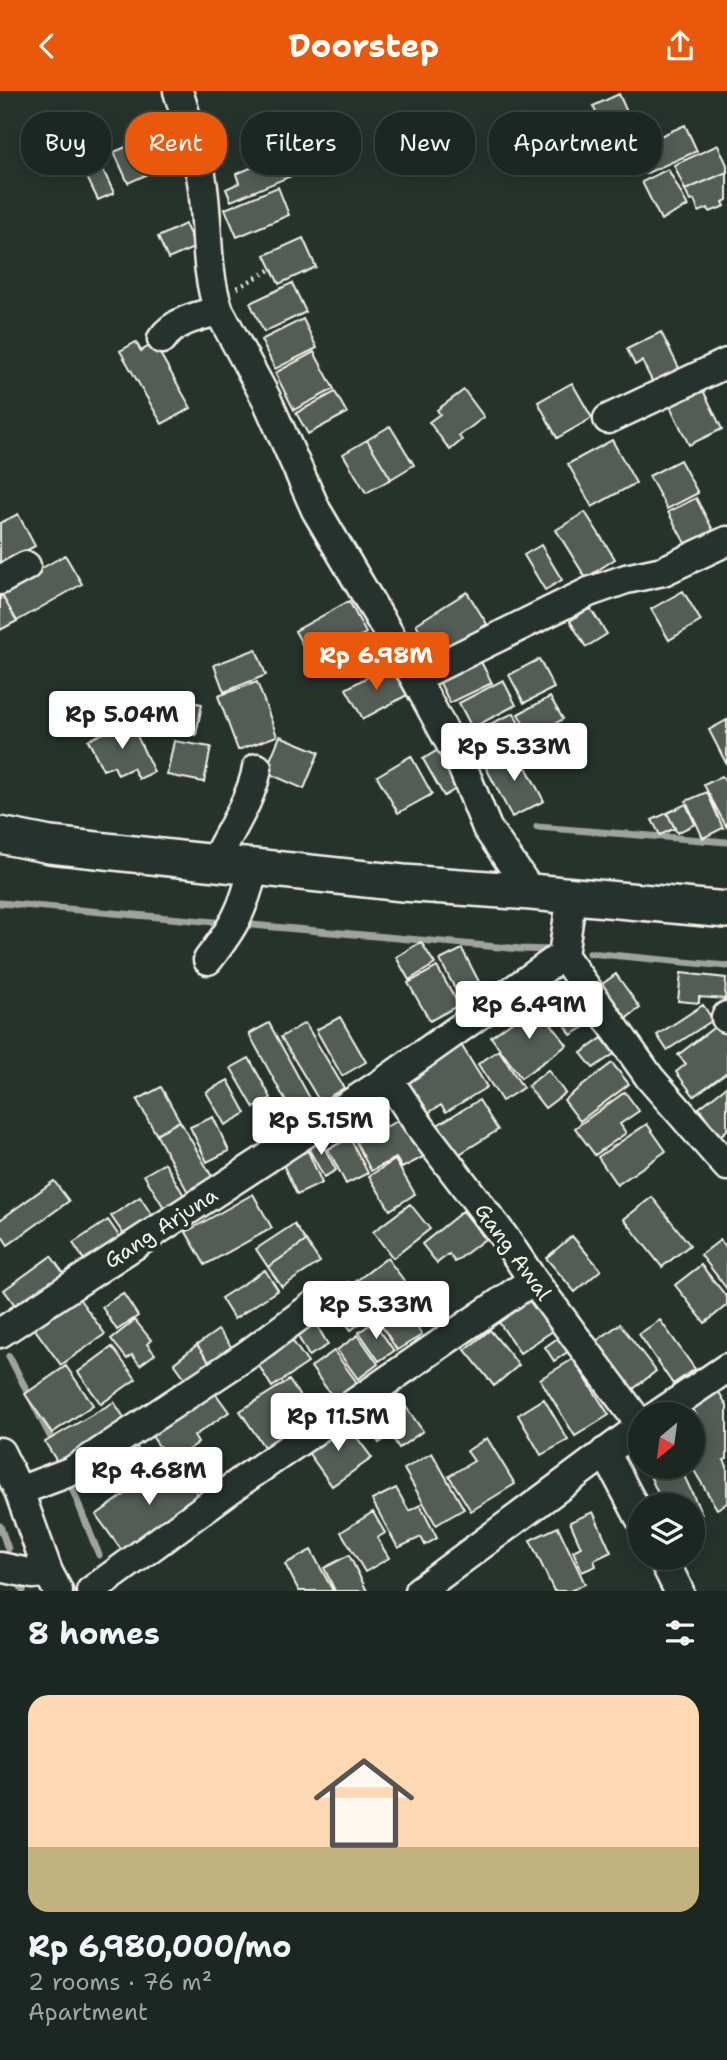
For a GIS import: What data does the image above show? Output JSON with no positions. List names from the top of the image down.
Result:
{
  "streets": {
    "street": ["Gang Arjuna", "Gang Awal"]
  },
  "crossings": [
    ["Gang Arjuna", "Gang Awal"]
  ],
  "north": "bottom left",
  "page": {
    "header": "Doorstep",
    "chip": [
      "Buy",
      "Rent",
      "Filters",
      "New",
      "Apartment"
    ],
    "price": [
      "Rp 6.98M",
      "Rp 5.04M",
      "Rp 5.33M",
      "Rp 6.49M",
      "Rp 5.15M",
      "Rp 5.33M",
      "Rp 11.5M",
      "Rp 4.68M"
    ],
    "heading": "8 homes",
    "list": [
      {
        "name": "Rp 6,980,000/mo",
        "note": "2 rooms · 76 m² · Apartment"
      }
    ]
  }
}
